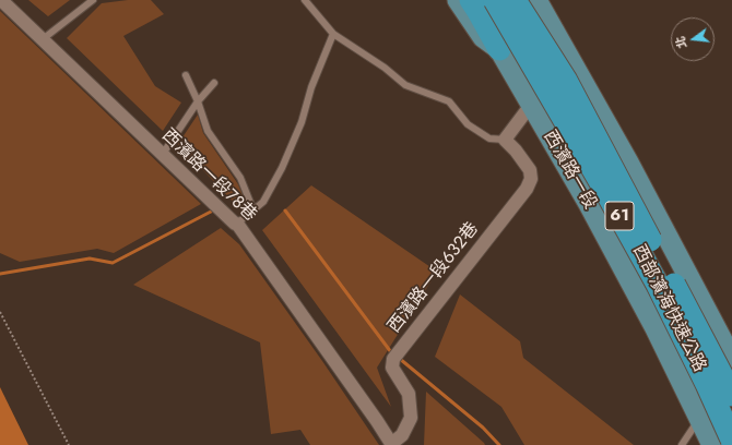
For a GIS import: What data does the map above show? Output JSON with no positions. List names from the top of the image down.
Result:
{
  "streets": {
    "highway": ["61", "西部濱海快速公路"],
    "main road": ["西濱路一段"],
    "street": ["西濱路一段78巷", "西濱路一段632巷"]
  },
  "crossings": [
    ["西濱路一段78巷", "西濱路一段632巷"]
  ],
  "north": "left"
}
